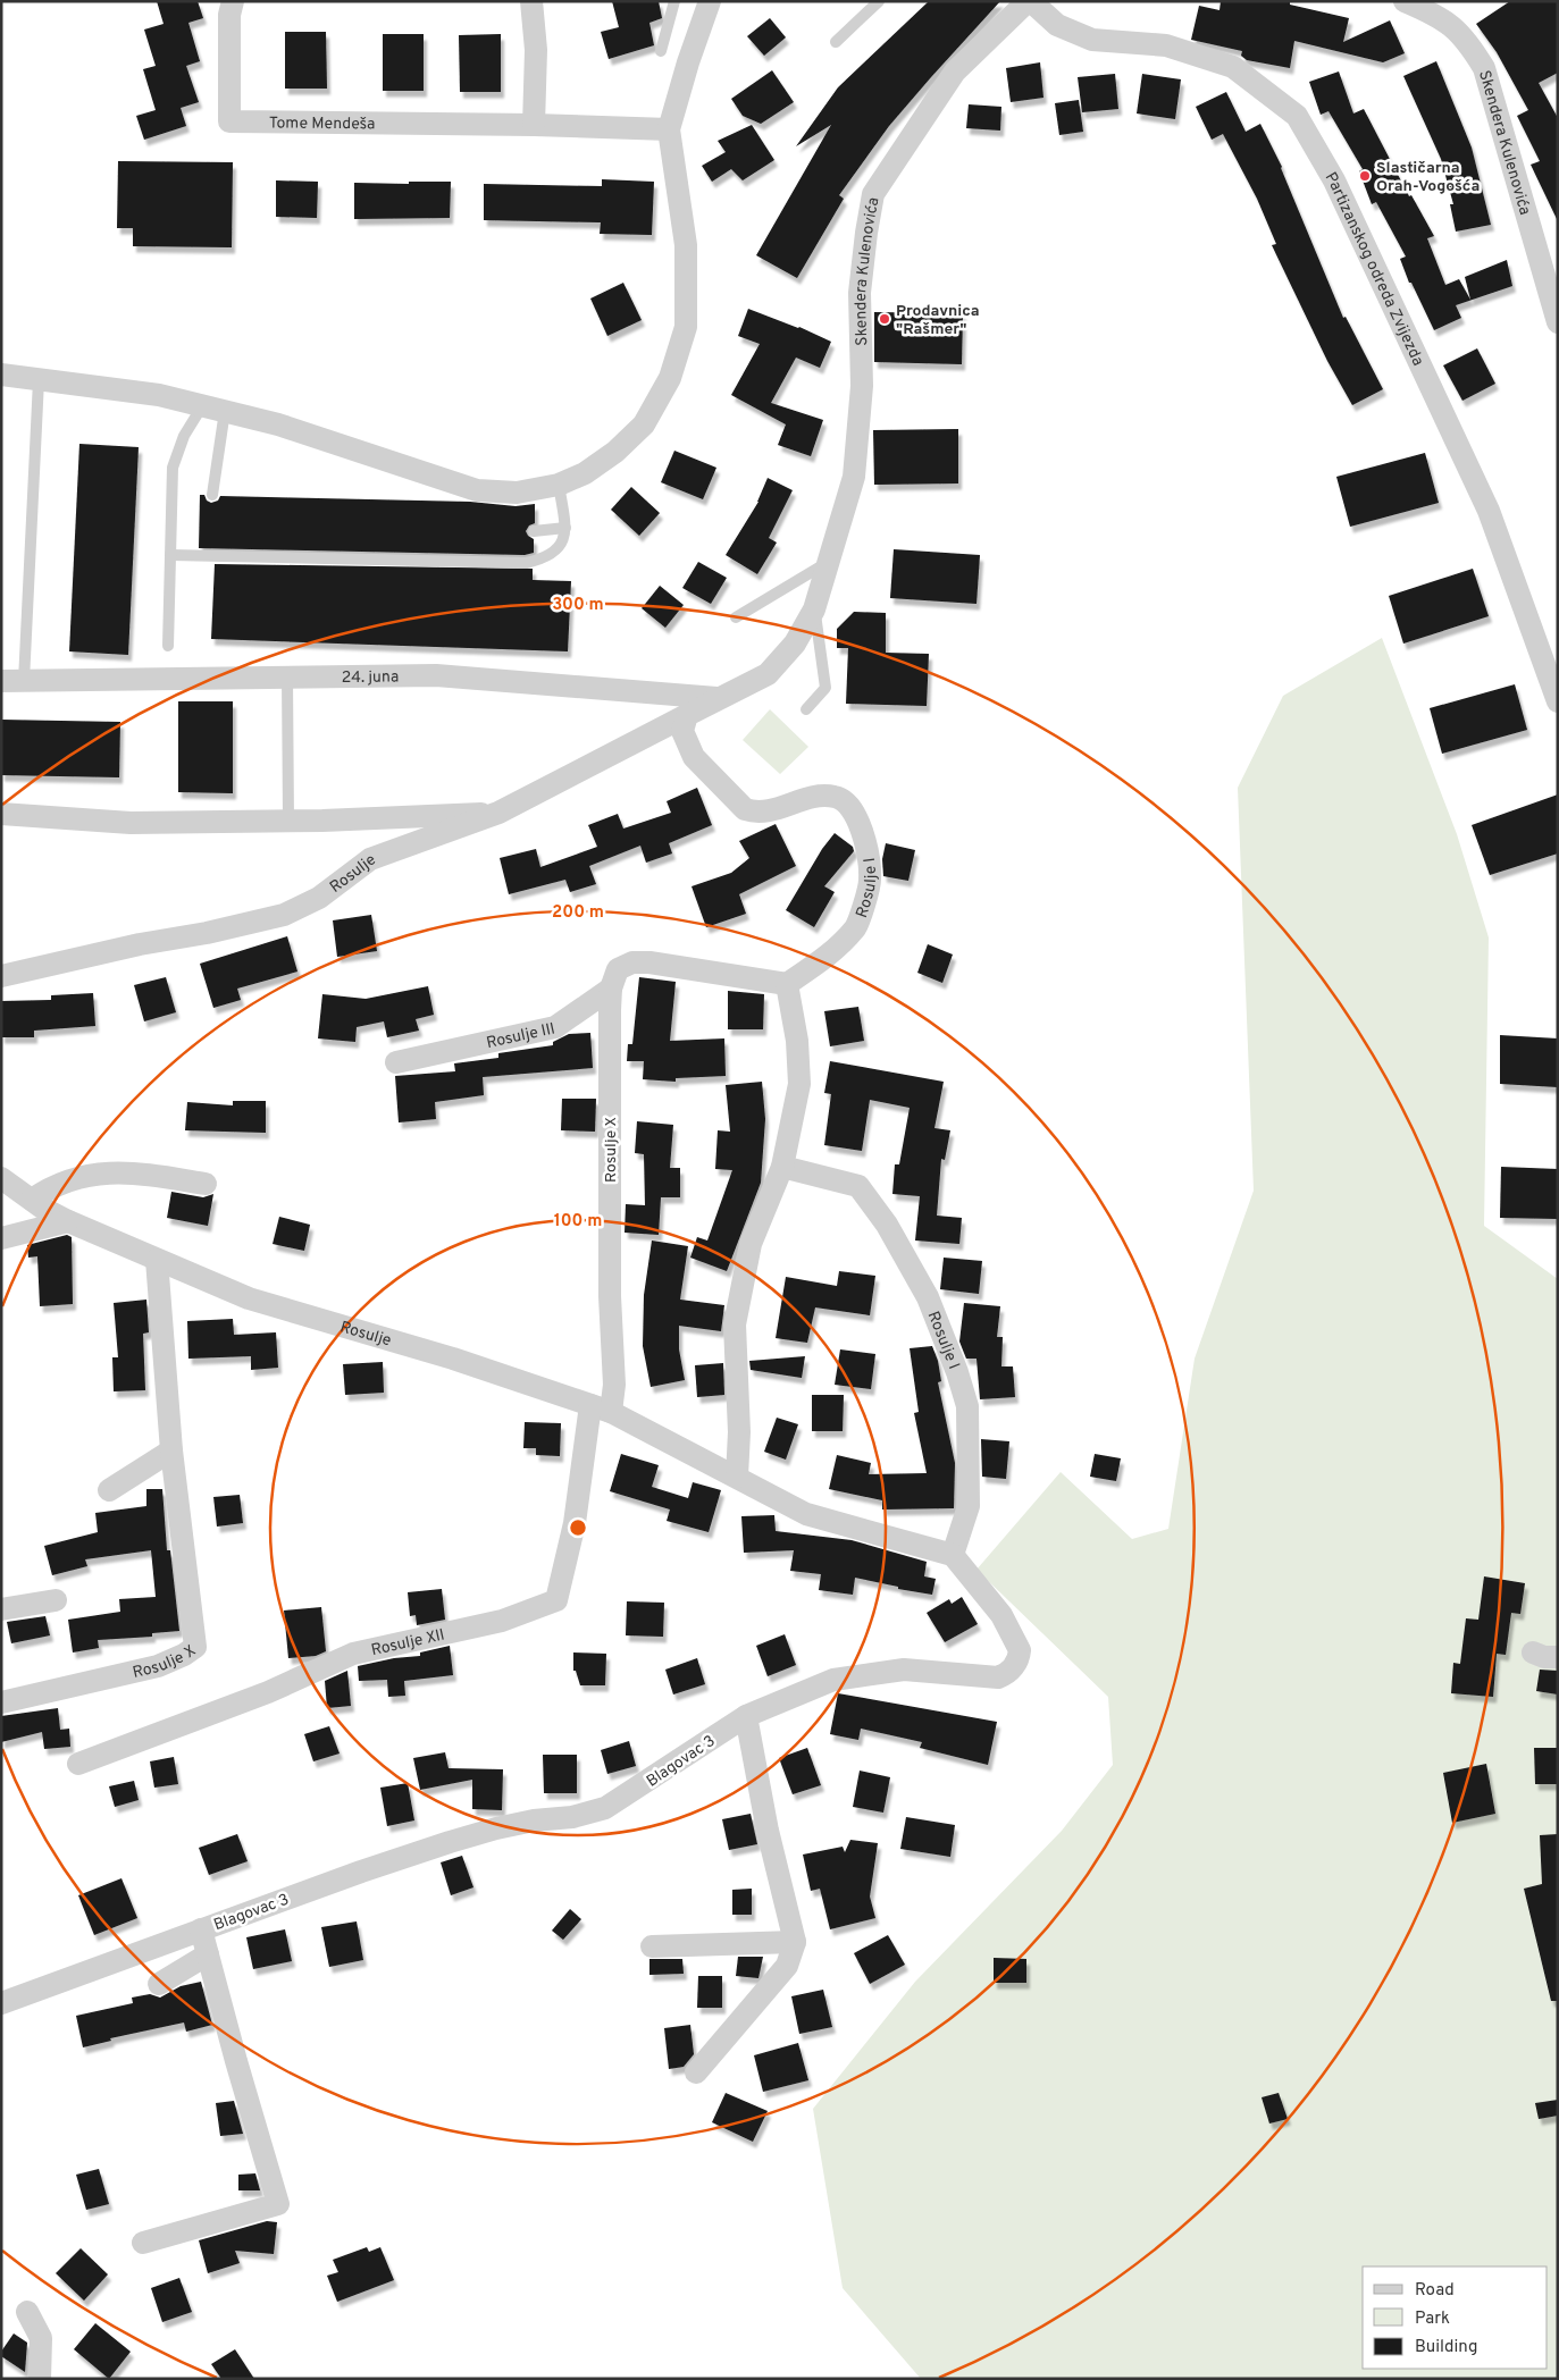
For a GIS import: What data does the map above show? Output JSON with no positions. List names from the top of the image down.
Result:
{
  "streets": {
    "street": [
      "Tome Mendeša",
      "Skendera Kulenovića",
      "Partizanskog odreda Zvijezda",
      "24. juna",
      "Rosulje",
      "Rosulje I",
      "Rosulje III",
      "Rosulje X",
      "Rosulje XII",
      "Blagovac 3"
    ]
  },
  "crossings": [
    ["Skendera Kulenovića", "Partizanskog odreda Zvijezda"],
    ["Skendera Kulenovića", "24. juna"],
    ["Rosulje", "Rosulje I"],
    ["Rosulje", "Rosulje X"],
    ["Rosulje", "Rosulje XII"],
    ["Rosulje I", "Rosulje III"],
    ["Rosulje I", "Blagovac 3"],
    ["Rosulje III", "Rosulje X"],
    ["Rosulje X", "Rosulje XII"]
  ],
  "places": ["Slastičarna Orah-Vogošća", "Prodavnica \"Rašmer\""],
  "legend": ["Road", "Park", "Building"],
  "rings": ["300 m", "200 m", "100 m"]
}
